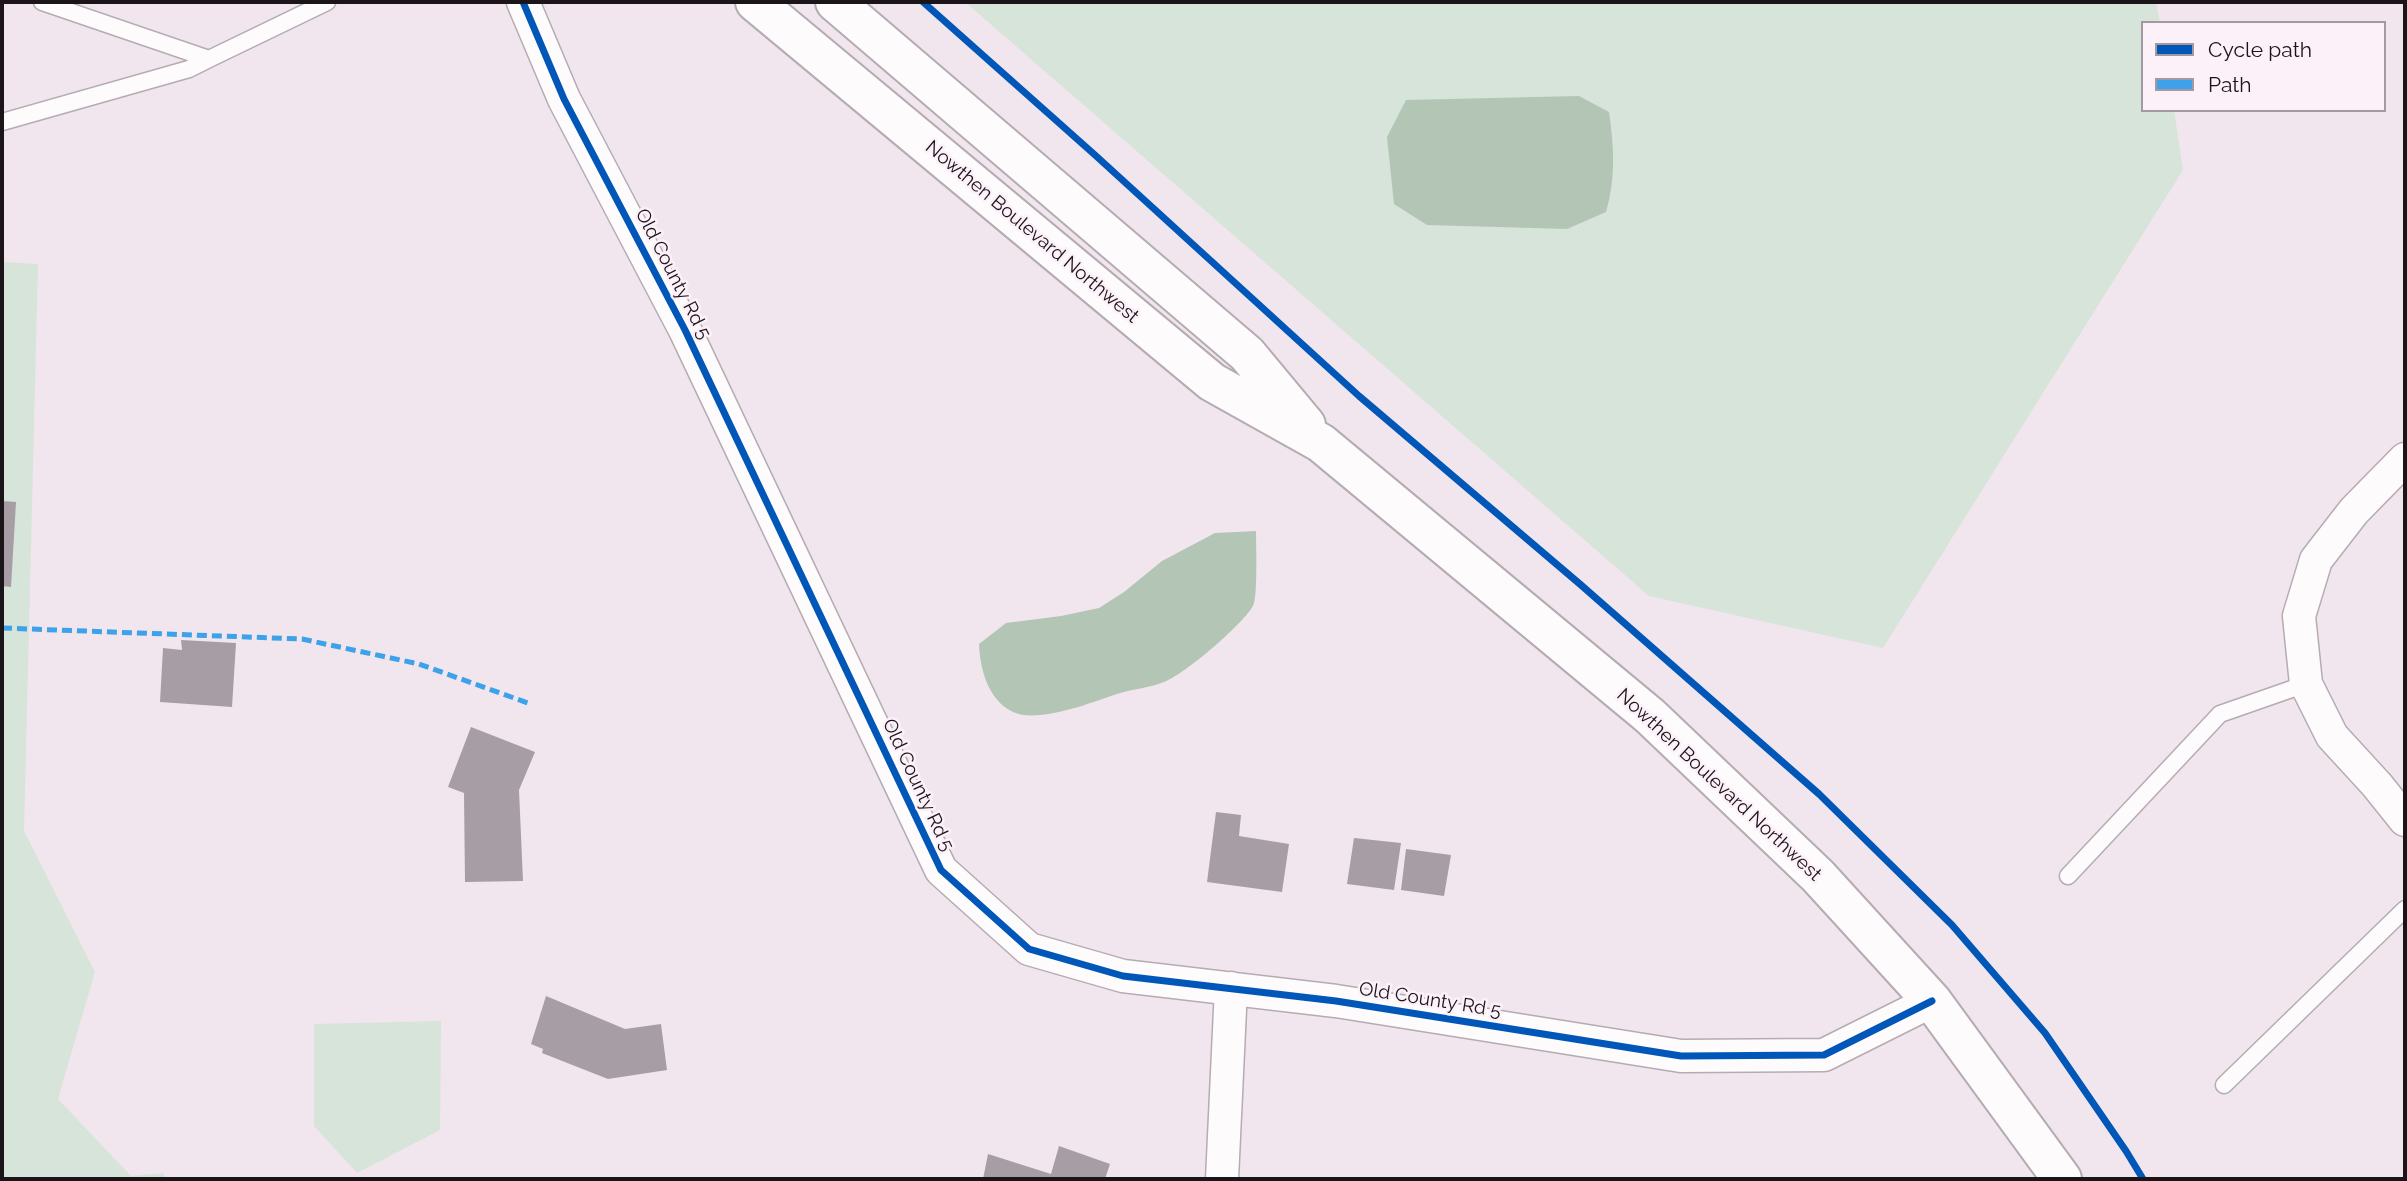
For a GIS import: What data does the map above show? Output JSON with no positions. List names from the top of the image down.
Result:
{
  "streets": {
    "street": ["Nowthen Boulevard Northwest", "Old County Rd 5"]
  },
  "crossings": [
    ["Nowthen Boulevard Northwest", "Old County Rd 5"]
  ],
  "legend": ["Cycle path", "Path"]
}
